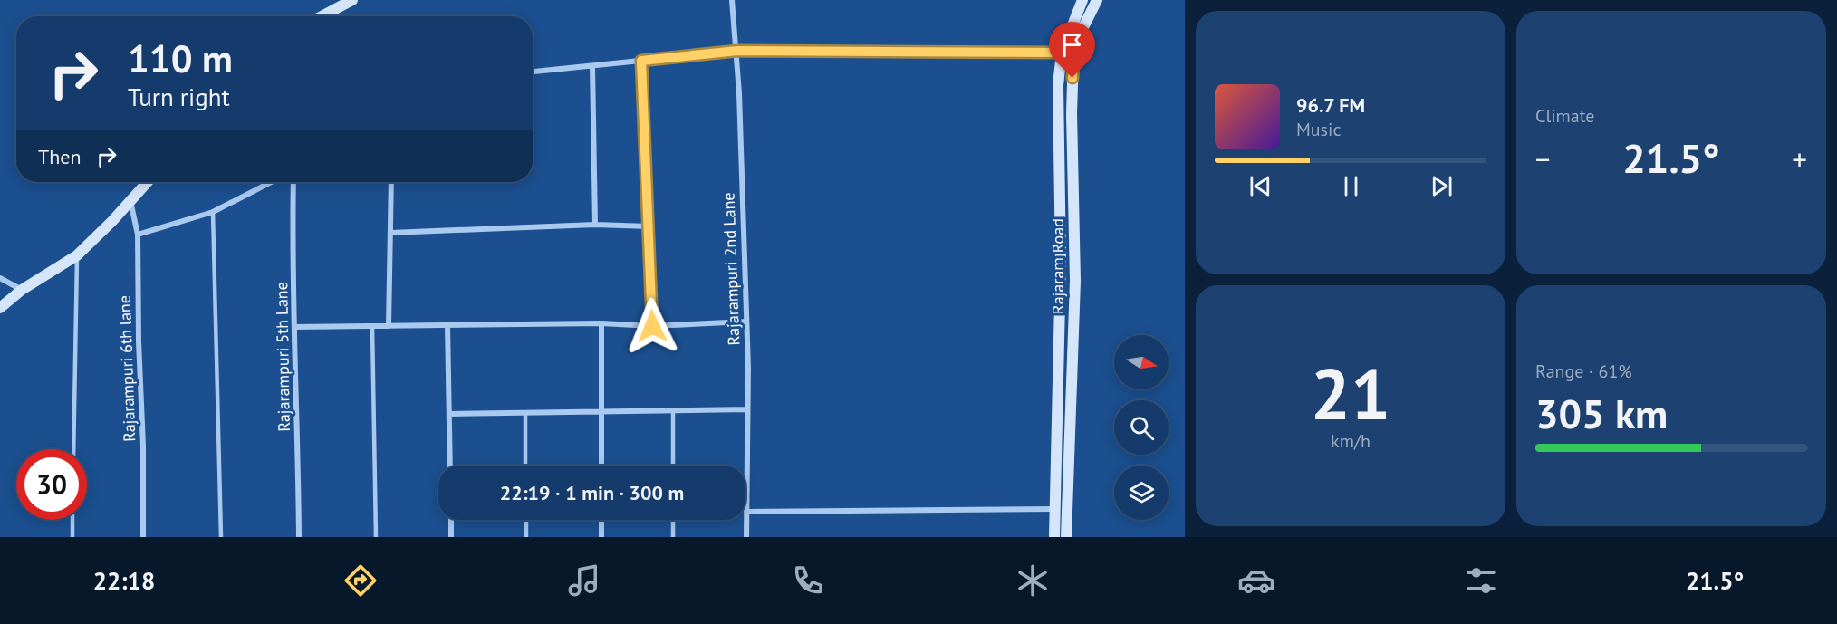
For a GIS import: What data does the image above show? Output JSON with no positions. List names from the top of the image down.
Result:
{
  "streets": {
    "main road": ["Rajaram Road"],
    "street": ["Rajarampuri 2nd Lane", "Rajarampuri 5th Lane", "Rajarampuri 6th lane"]
  },
  "north": "right",
  "page": {
    "tile": [
      "Climate",
      ["21", "km/h"],
      ["Range · 61%", "305 km"]
    ],
    "turn": ["110 m", "Turn right"],
    "song": ["96.7 FM", "Music"],
    "then": "Then",
    "heat": ["−", "21.5°", "+"],
    "limit": "30",
    "trip": "22:19 · 1 min · 300 m",
    "tabs": ["22:18", "21.5°"]
  }
}
